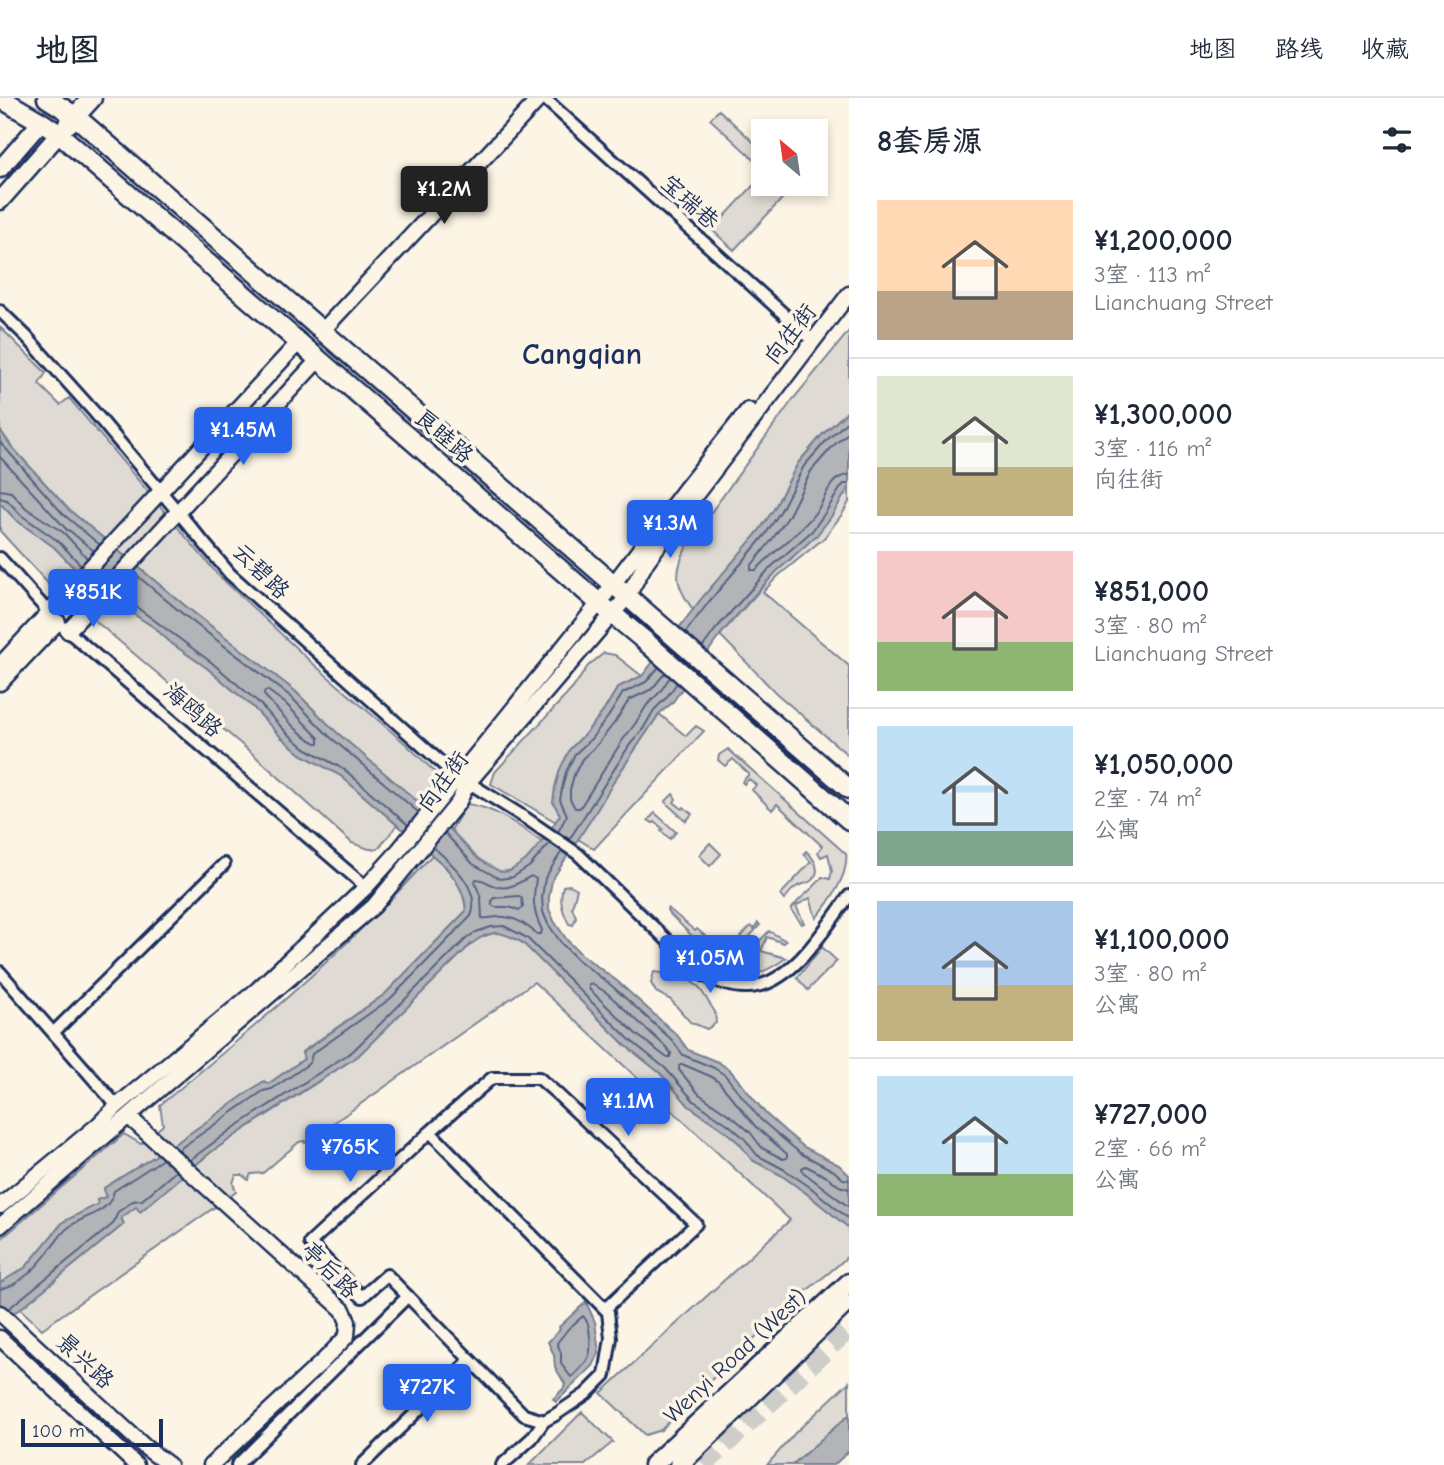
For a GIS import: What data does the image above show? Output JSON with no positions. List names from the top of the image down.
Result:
{
  "streets": {
    "main road": ["良睦路", "Wenyi Road (West)"],
    "street": [
      "宝瑞巷",
      "向往街",
      "云碧路",
      "海鸥路",
      "亭后路",
      "景兴路"
    ]
  },
  "crossings": [
    ["宝瑞巷", "向往街"],
    ["向往街", "良睦路"],
    ["向往街", "云碧路"],
    ["向往街", "海鸥路"],
    ["向往街", "亭后路"]
  ],
  "districts": ["Cangqian"],
  "scale_bar": "100 m",
  "north": "top left",
  "page": {
    "header": "地图",
    "nav": ["地图", "路线", "收藏"],
    "heading": "8套房源",
    "price": [
      "¥1.2M",
      "¥1.45M",
      "¥1.3M",
      "¥851K",
      "¥1.05M",
      "¥1.1M",
      "¥765K",
      "¥727K"
    ],
    "list": [
      {
        "name": "¥1,200,000",
        "note": "3室 · 113 m² · Lianchuang Street"
      },
      {
        "name": "¥1,300,000",
        "note": "3室 · 116 m² · 向往街"
      },
      {
        "name": "¥851,000",
        "note": "3室 · 80 m² · Lianchuang Street"
      },
      {
        "name": "¥1,050,000",
        "note": "2室 · 74 m² · 公寓"
      },
      {
        "name": "¥1,100,000",
        "note": "3室 · 80 m² · 公寓"
      },
      {
        "name": "¥727,000",
        "note": "2室 · 66 m² · 公寓"
      }
    ],
    "scale": "100 m"
  }
}
